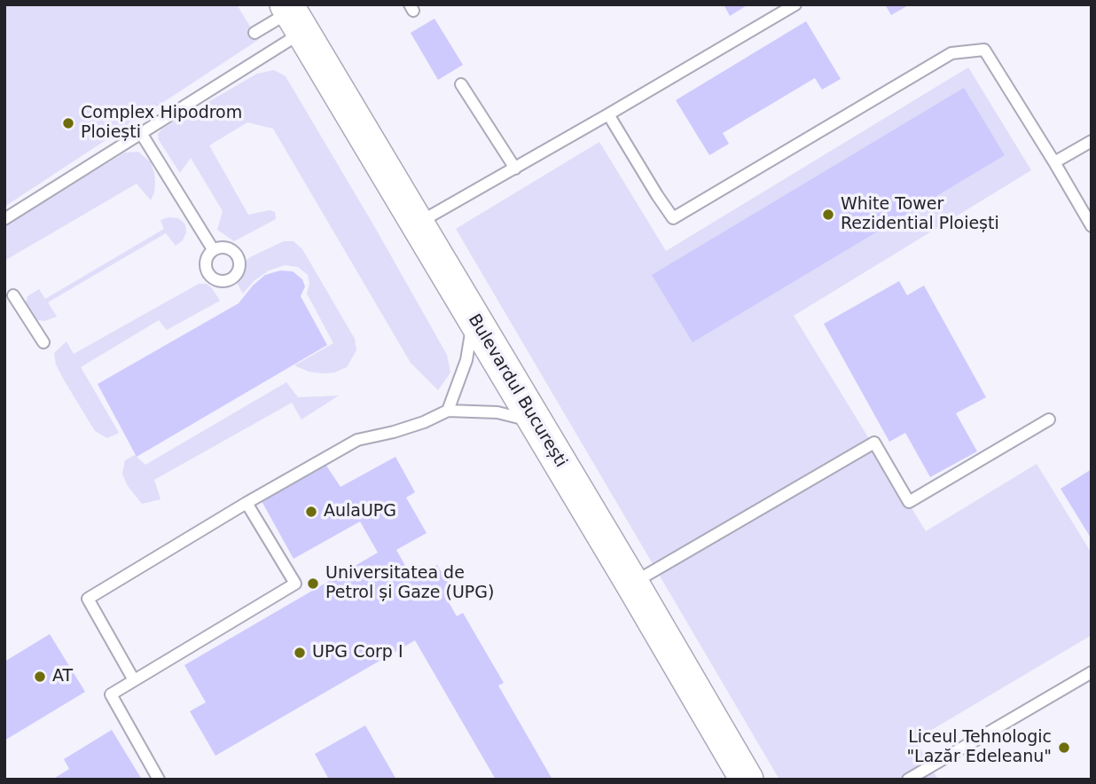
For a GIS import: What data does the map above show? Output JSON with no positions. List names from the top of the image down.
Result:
{
  "streets": {
    "main road": ["Bulevardul București"]
  },
  "places": [
    "Complex Hipodrom Ploiești",
    "White Tower Rezidential Ploiești",
    "AulaUPG",
    "Universitatea de Petrol și Gaze (UPG)",
    "UPG Corp I",
    "AT",
    "Liceul Tehnologic \"Lazăr Edeleanu\""
  ]
}
